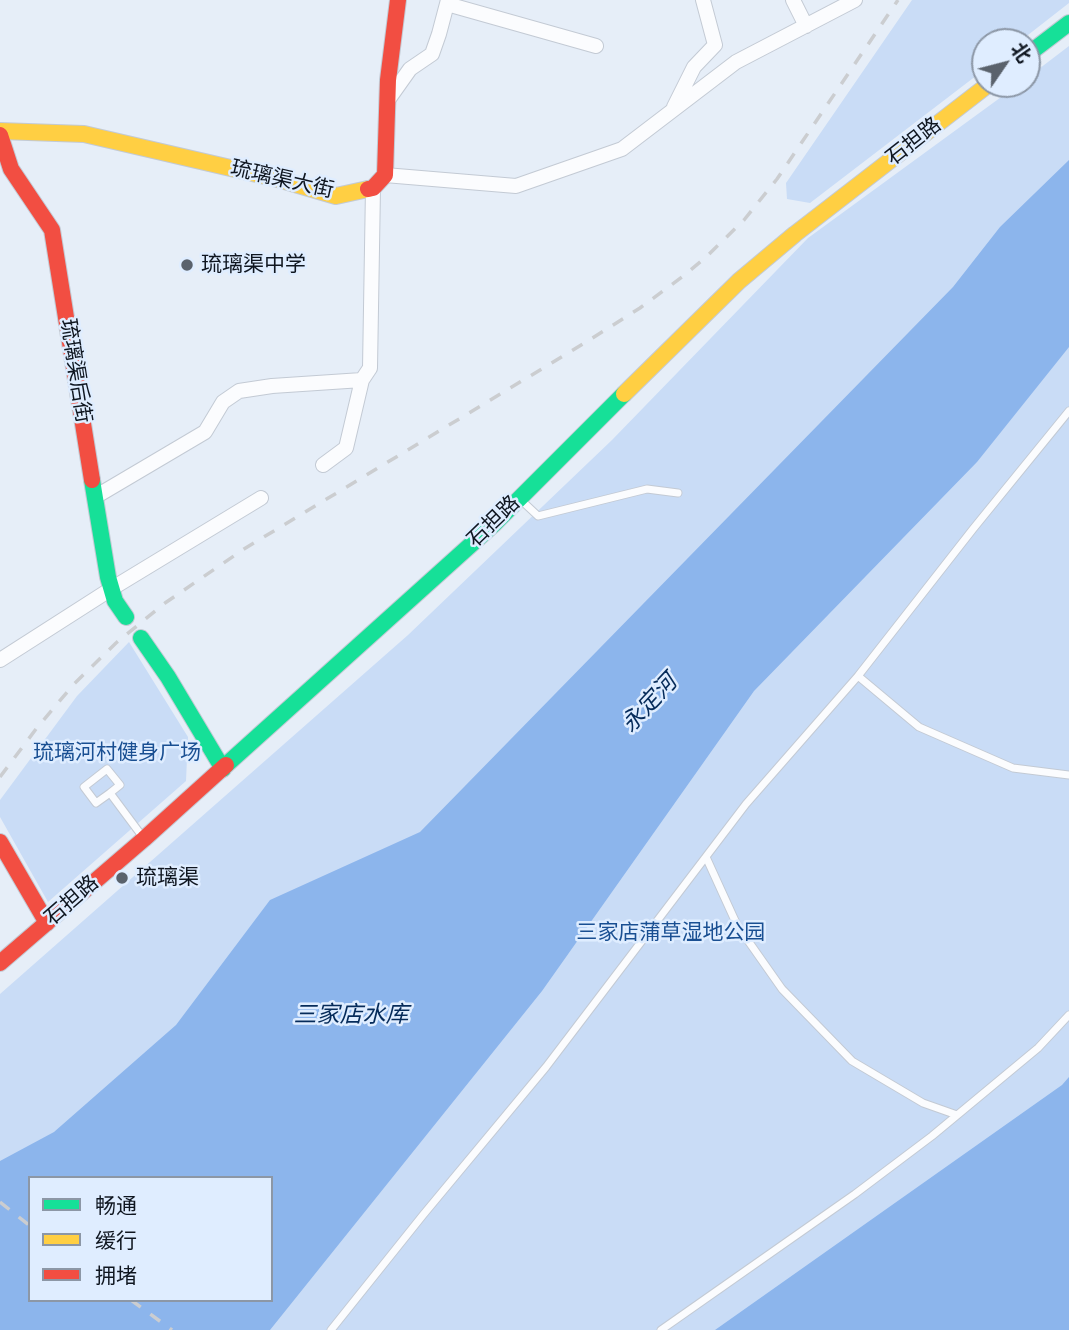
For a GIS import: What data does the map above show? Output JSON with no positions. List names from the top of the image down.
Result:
{
  "streets": {
    "main road": ["石担路", "琉璃渠大街", "琉璃渠后街"]
  },
  "crossings": [
    ["琉璃渠大街", "琉璃渠后街"]
  ],
  "water": ["永定河", "三家店水库"],
  "parks": ["琉璃河村健身广场", "三家店蒲草湿地公园"],
  "places": ["琉璃渠中学", "琉璃渠"],
  "legend": ["畅通", "缓行", "拥堵"],
  "north": "top right"
}
